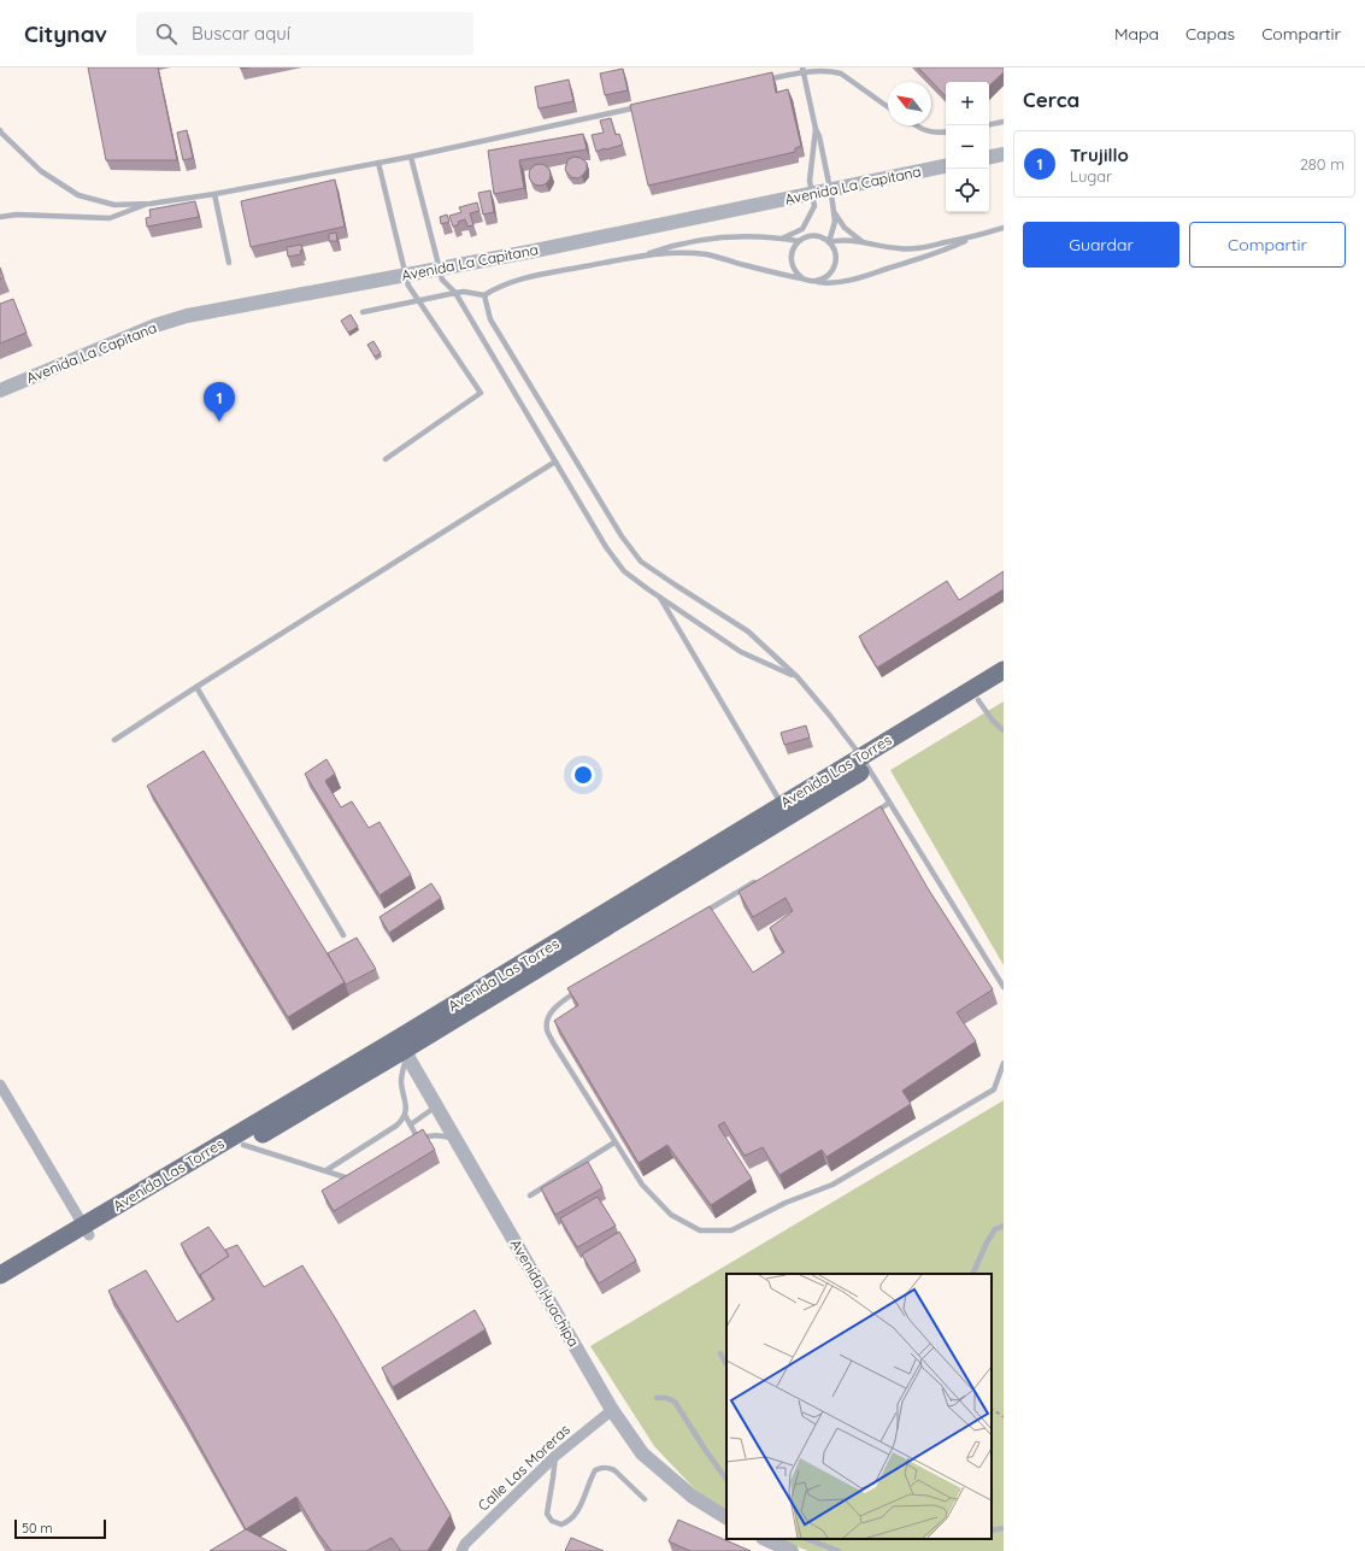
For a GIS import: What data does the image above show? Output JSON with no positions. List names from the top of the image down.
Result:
{
  "streets": {
    "main road": ["Avenida Las Torres"],
    "street": ["Avenida La Capitana", "Avenida Huachipa", "Calle Las Moreras"]
  },
  "crossings": [
    ["Avenida Las Torres", "Avenida Huachipa"],
    ["Avenida Huachipa", "Calle Las Moreras"]
  ],
  "scale_bar": "50 m",
  "north": "top left",
  "page": {
    "header": "Citynav",
    "search": "Buscar aquí",
    "nav": ["Mapa", "Capas", "Compartir"],
    "heading": "Cerca",
    "map_buttons": ["+", "−"],
    "list": [
      {
        "mark": "1",
        "name": "Trujillo",
        "note": "Lugar",
        "value": "280 m"
      }
    ],
    "buttons": ["Guardar", "Compartir"],
    "pins": "1",
    "scale": "50 m"
  }
}
